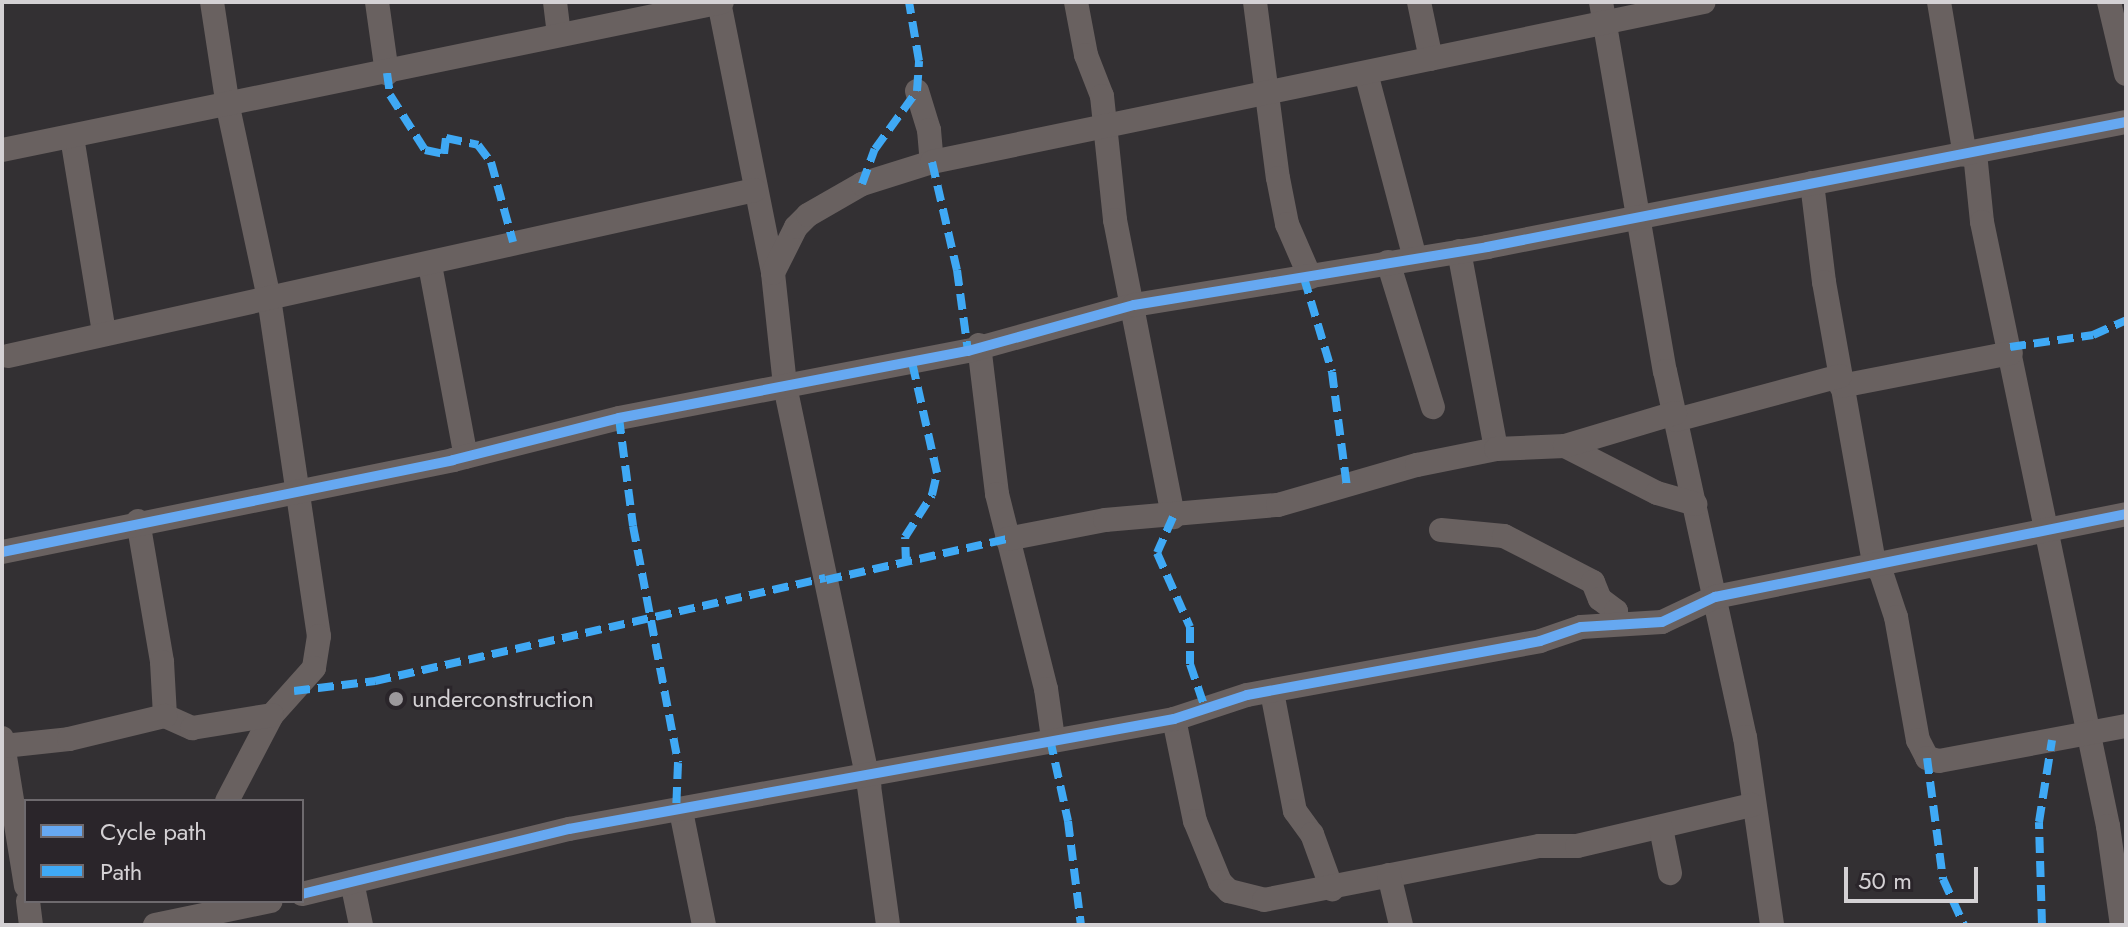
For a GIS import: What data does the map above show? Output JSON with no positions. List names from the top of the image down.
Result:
{
  "places": ["underconstruction"],
  "legend": ["Cycle path", "Path"],
  "scale_bar": "50 m"
}
